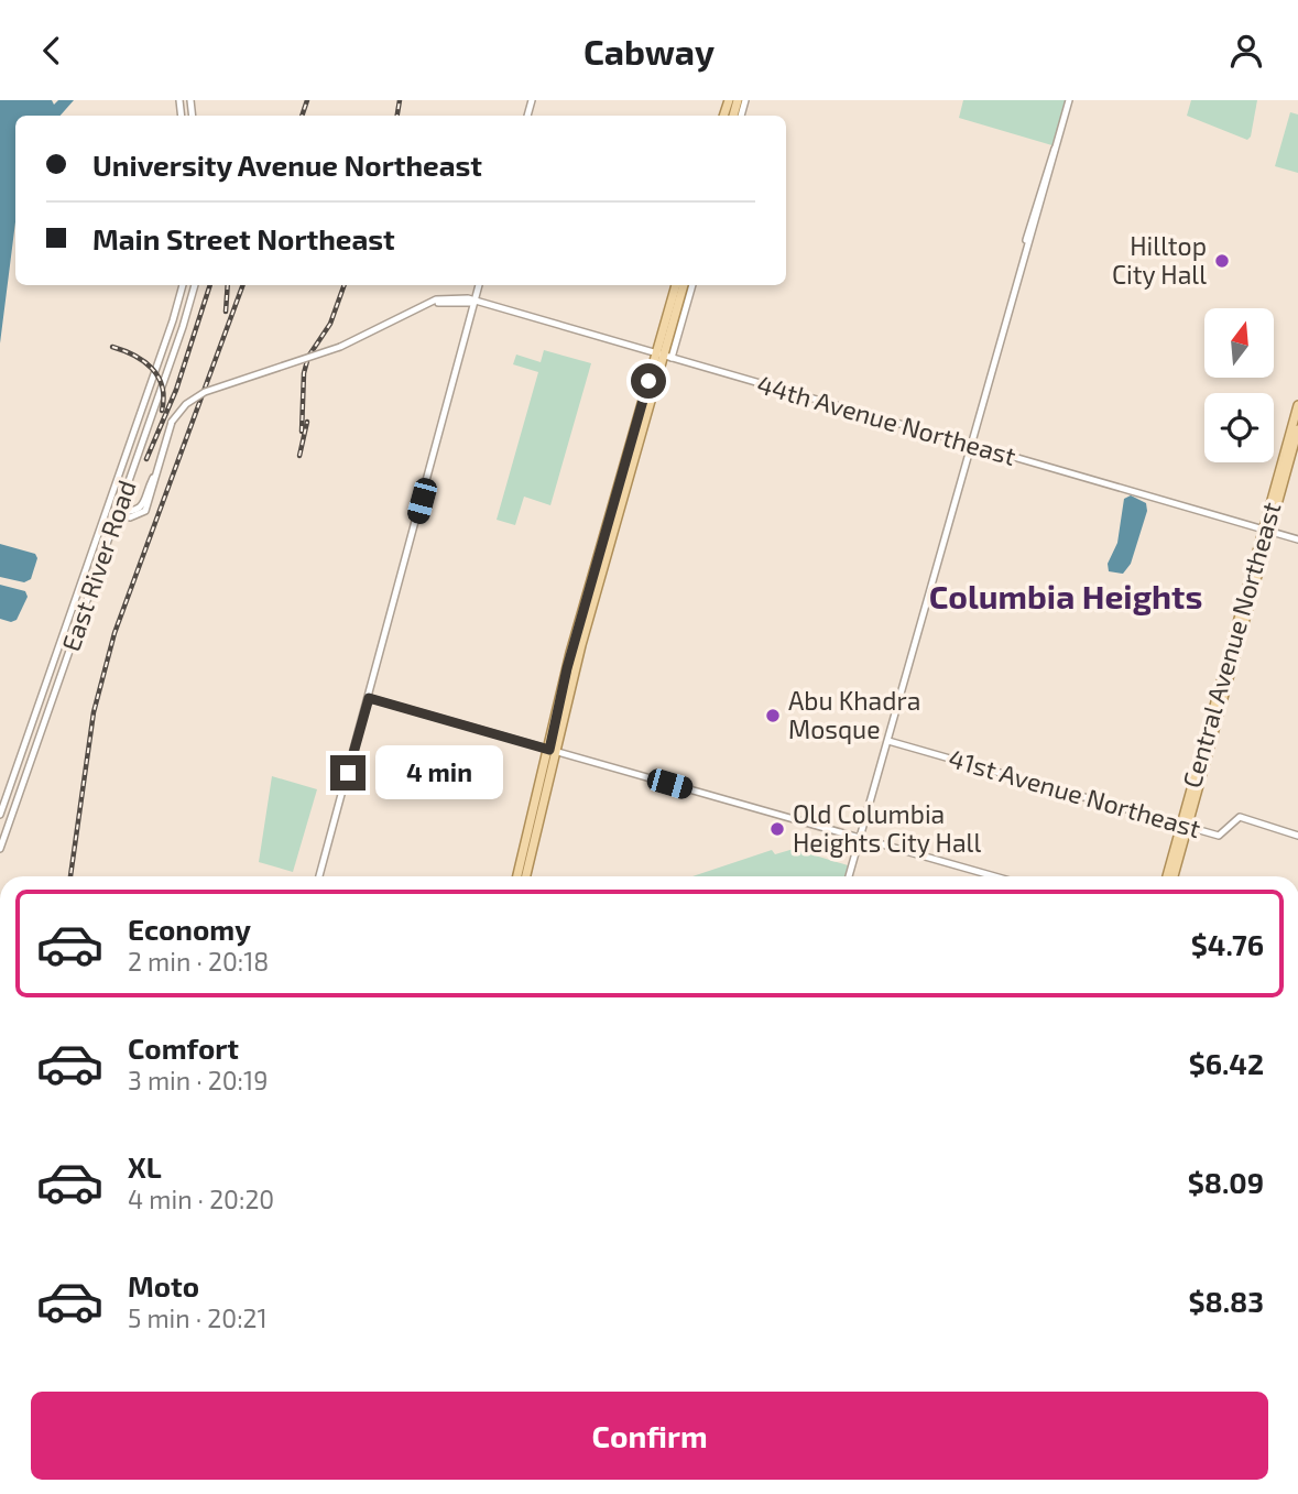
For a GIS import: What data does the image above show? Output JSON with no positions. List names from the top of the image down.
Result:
{
  "streets": {
    "main road": ["Central Avenue Northeast"],
    "street": ["44th Avenue Northeast", "East River Road", "41st Avenue Northeast"]
  },
  "crossings": [
    ["44th Avenue Northeast", "East River Road"],
    ["44th Avenue Northeast", "Central Avenue Northeast"],
    ["Central Avenue Northeast", "41st Avenue Northeast"]
  ],
  "districts": ["Columbia Heights"],
  "places": ["Hilltop City Hall", "Abu Khadra Mosque", "Old Columbia Heights City Hall"],
  "north": "top",
  "page": {
    "header": "Cabway",
    "banner": ["University Avenue Northeast", "Main Street Northeast"],
    "bubble": "4 min",
    "list": [
      {
        "name": "Economy",
        "note": "2 min · 20:18",
        "value": "$4.76"
      },
      {
        "name": "Comfort",
        "note": "3 min · 20:19",
        "value": "$6.42"
      },
      {
        "name": "XL",
        "note": "4 min · 20:20",
        "value": "$8.09"
      },
      {
        "name": "Moto",
        "note": "5 min · 20:21",
        "value": "$8.83"
      }
    ],
    "buttons": "Confirm"
  }
}
